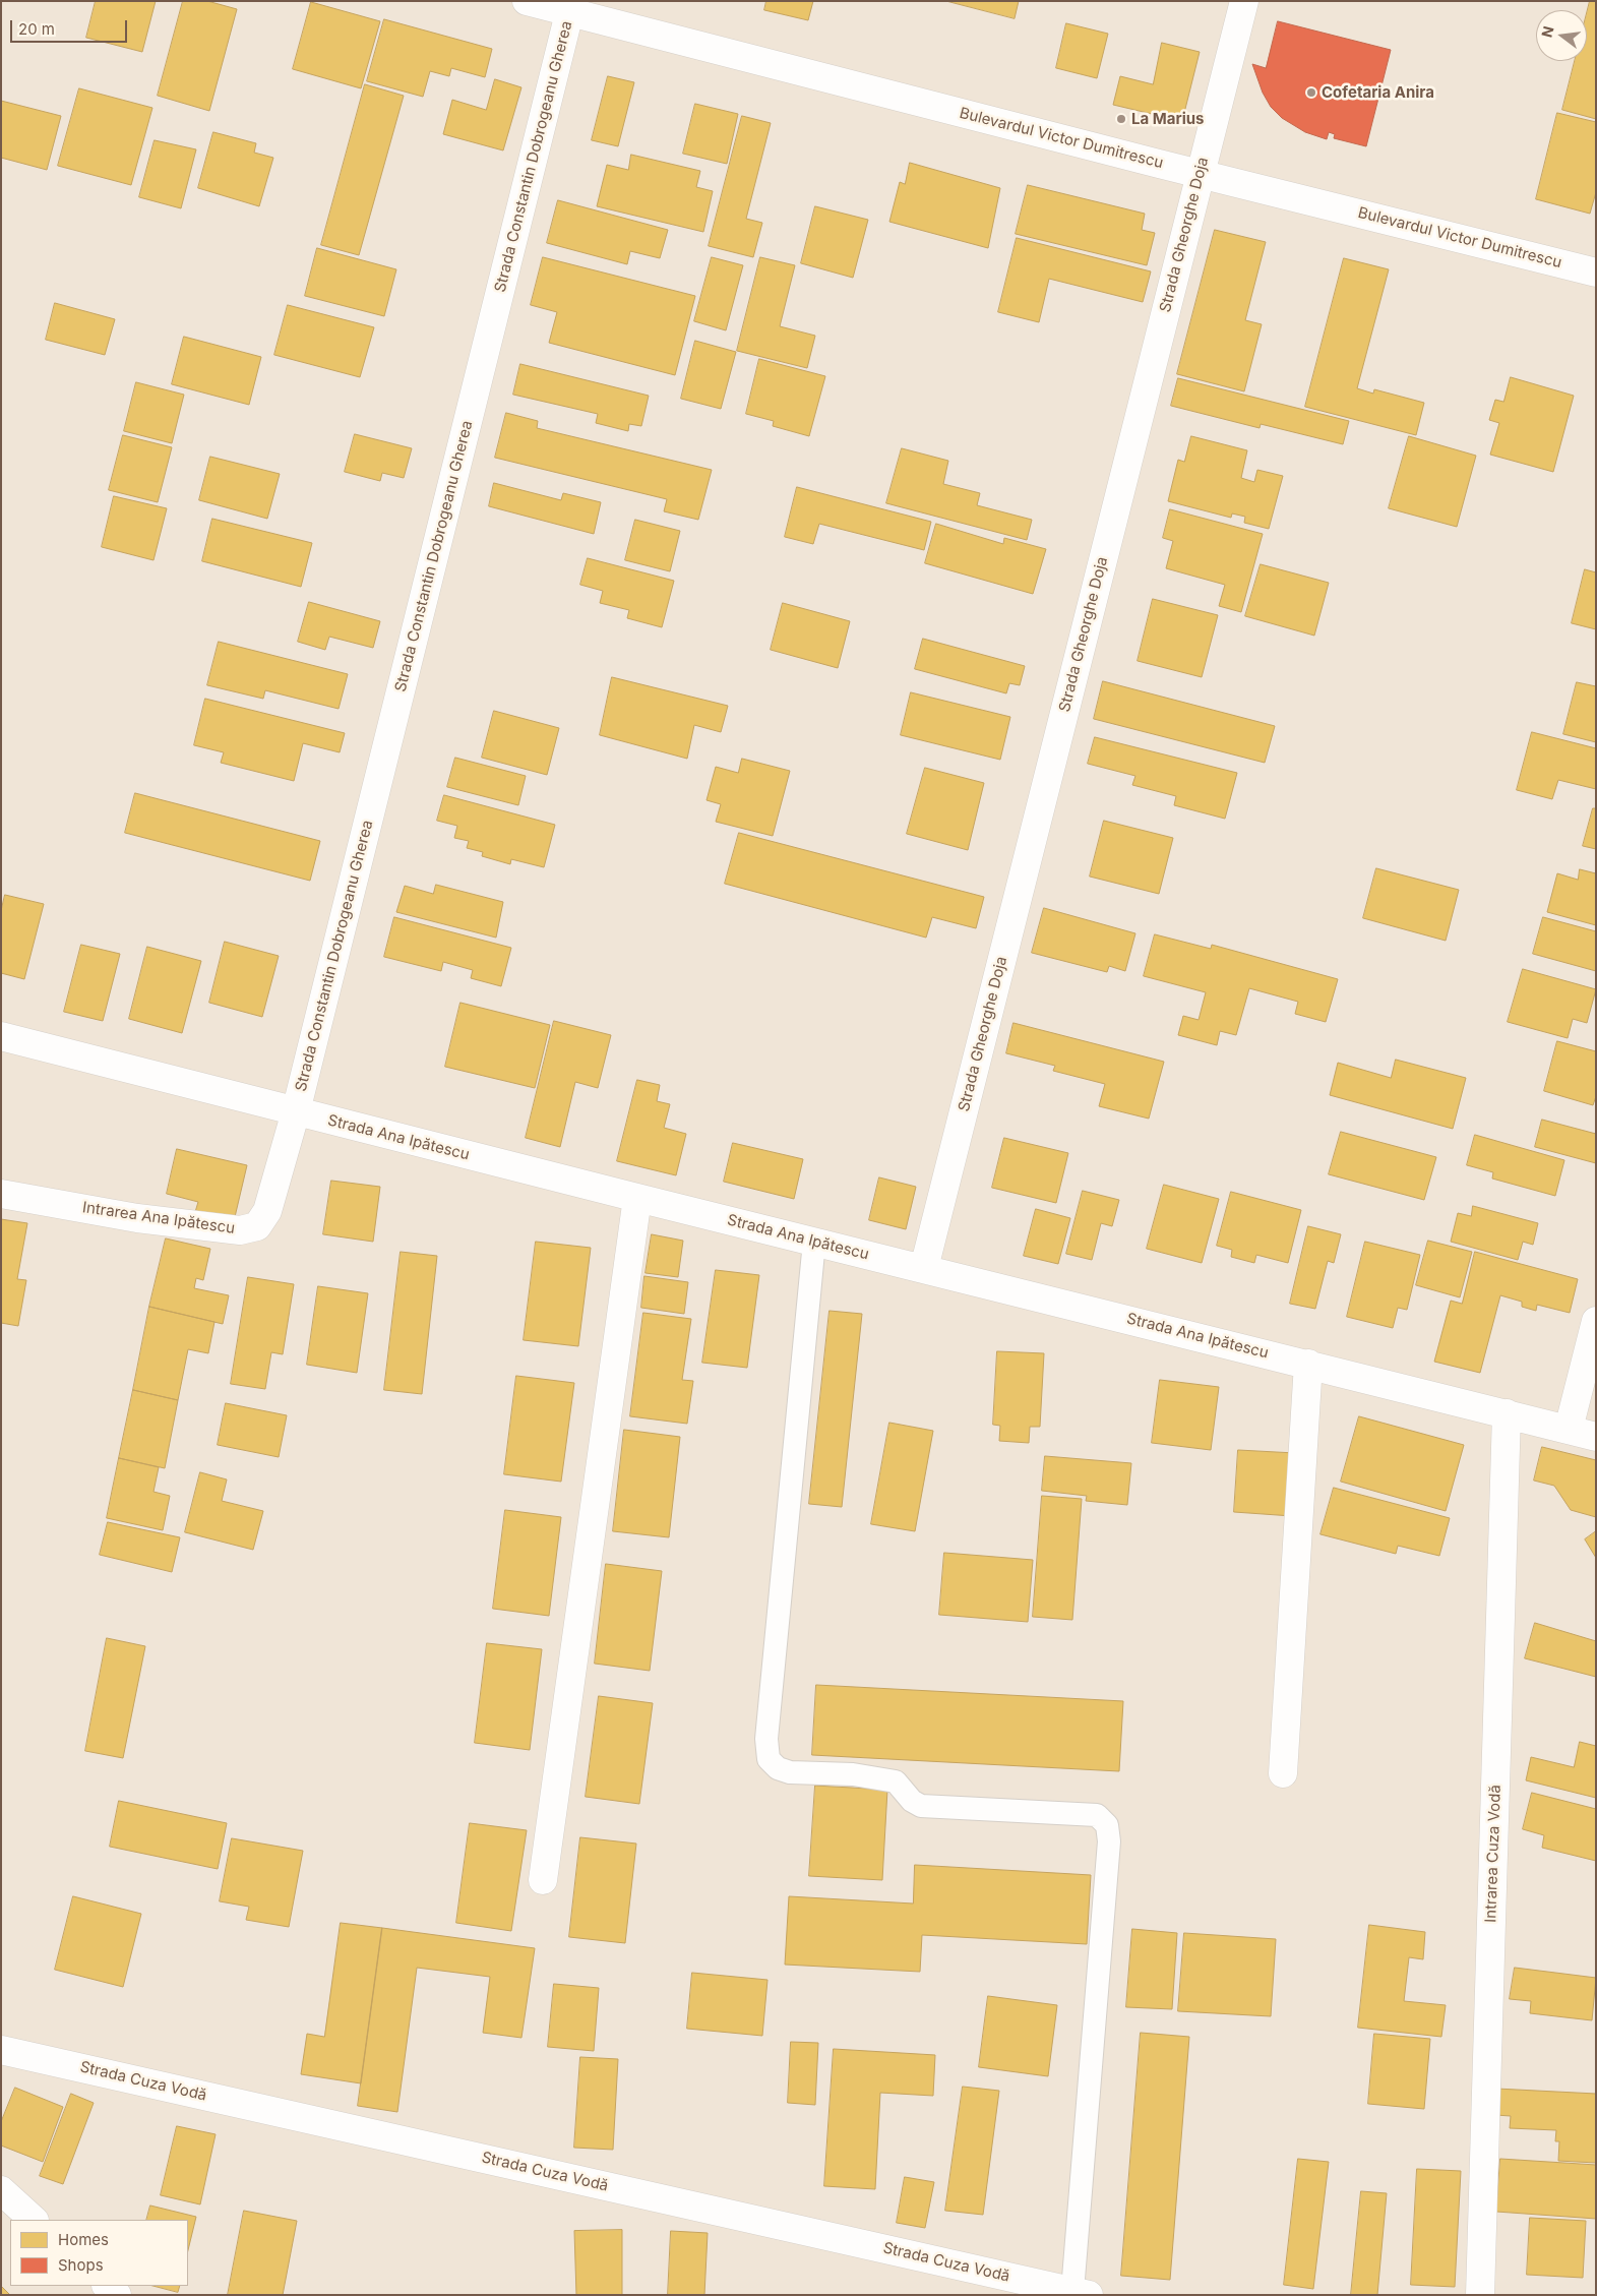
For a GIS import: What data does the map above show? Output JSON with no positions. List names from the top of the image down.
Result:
{
  "streets": {
    "street": [
      "Bulevardul Victor Dumitrescu",
      "Strada Constantin Dobrogeanu Gherea",
      "Strada Gheorghe Doja",
      "Strada Ana Ipătescu",
      "Intrarea Ana Ipătescu",
      "Intrarea Cuza Vodă",
      "Strada Cuza Vodă"
    ]
  },
  "crossings": [
    ["Bulevardul Victor Dumitrescu", "Strada Constantin Dobrogeanu Gherea"],
    ["Bulevardul Victor Dumitrescu", "Strada Gheorghe Doja"],
    ["Strada Constantin Dobrogeanu Gherea", "Strada Ana Ipătescu"],
    ["Strada Constantin Dobrogeanu Gherea", "Intrarea Ana Ipătescu"],
    ["Strada Gheorghe Doja", "Strada Ana Ipătescu"],
    ["Strada Ana Ipătescu", "Intrarea Ana Ipătescu"],
    ["Strada Ana Ipătescu", "Intrarea Cuza Vodă"]
  ],
  "places": ["Cofetaria Anira", "La Marius"],
  "legend": ["Homes", "Shops"],
  "scale_bar": "20 m",
  "north": "left"
}
